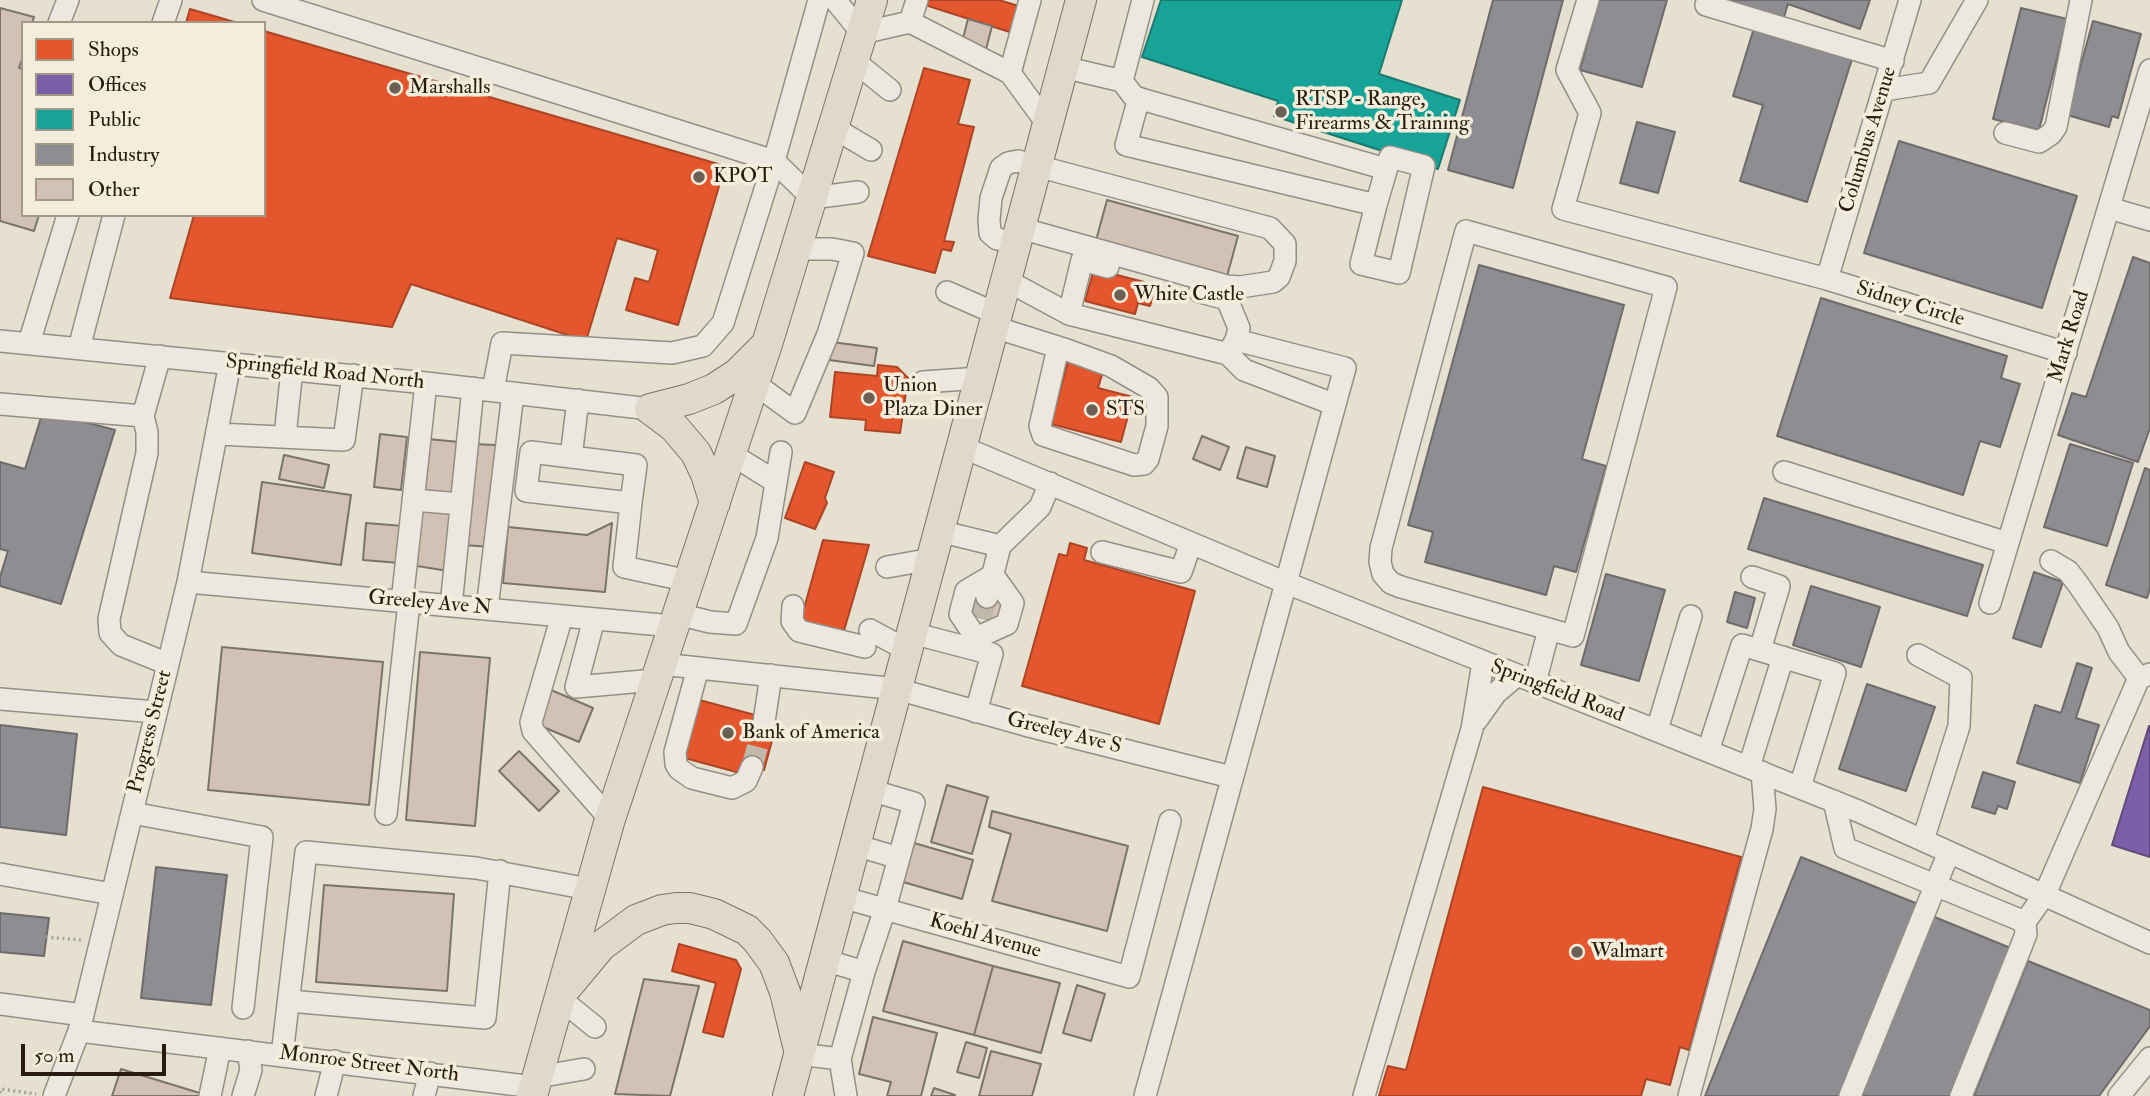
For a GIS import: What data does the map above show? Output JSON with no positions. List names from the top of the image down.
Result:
{
  "streets": {
    "street": [
      "Columbus Avenue",
      "Sidney Circle",
      "Mark Road",
      "Springfield Road North",
      "Greeley Ave N",
      "Springfield Road",
      "Progress Street",
      "Greeley Ave S",
      "Koehl Avenue",
      "Monroe Street North"
    ]
  },
  "crossings": [
    ["Columbus Avenue", "Sidney Circle"],
    ["Sidney Circle", "Mark Road"],
    ["Springfield Road North", "Progress Street"],
    ["Greeley Ave N", "Progress Street"],
    ["Greeley Ave N", "Greeley Ave S"],
    ["Progress Street", "Monroe Street North"]
  ],
  "places": [
    "Marshalls",
    "RTSP - Range, Firearms & Training",
    "KPOT",
    "White Castle",
    "Union Plaza Diner",
    "STS",
    "Bank of America",
    "Walmart"
  ],
  "legend": [
    "Shops",
    "Offices",
    "Public",
    "Industry",
    "Other"
  ],
  "scale_bar": "50 m"
}
